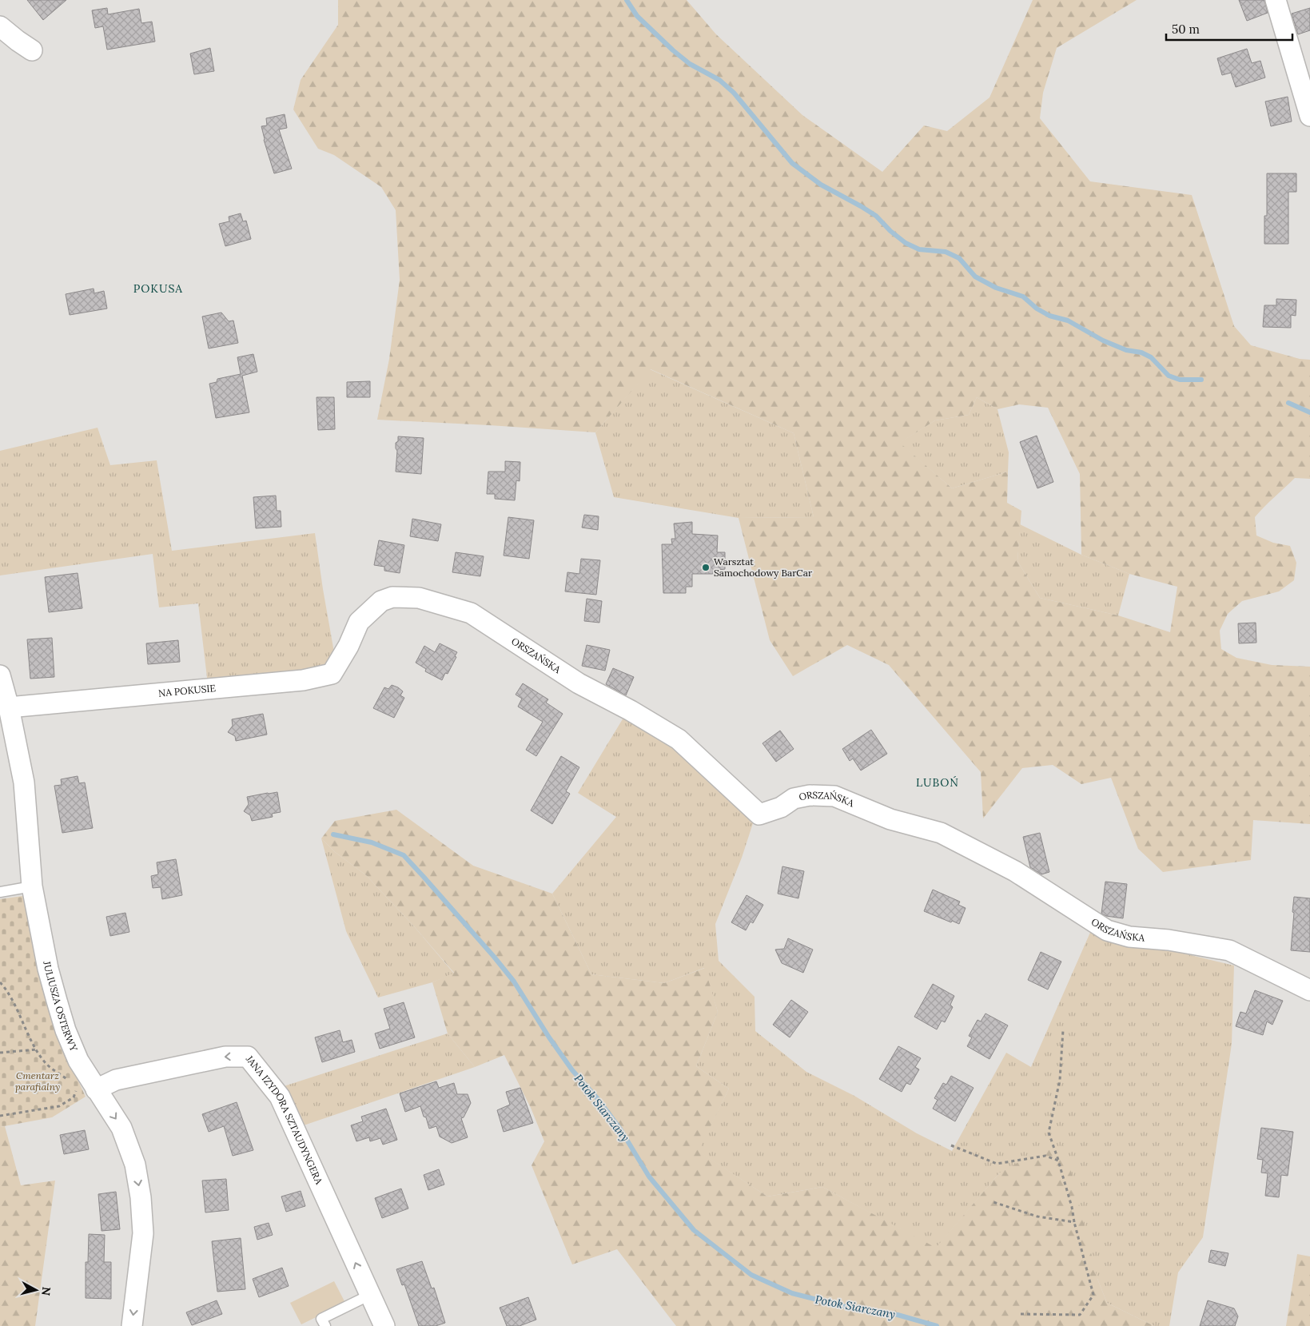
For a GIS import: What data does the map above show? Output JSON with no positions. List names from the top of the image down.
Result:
{
  "streets": {
    "street": [
      "ORSZAŃSKA",
      "NA POKUSIE",
      "JULIUSZA OSTERWY",
      "JANA IZYDORA SZTAUDYNGERA"
    ]
  },
  "crossings": [
    ["ORSZAŃSKA", "NA POKUSIE"],
    ["NA POKUSIE", "JULIUSZA OSTERWY"],
    ["JULIUSZA OSTERWY", "JANA IZYDORA SZTAUDYNGERA"]
  ],
  "one_way": ["JULIUSZA OSTERWY", "JANA IZYDORA SZTAUDYNGERA"],
  "districts": ["POKUSA", "LUBOŃ"],
  "water": ["Potok Siarczany"],
  "parks": ["Cmentarz parafialny"],
  "places": ["Warsztat Samochodowy BarCar"],
  "scale_bar": "50 m",
  "north": "right"
}
